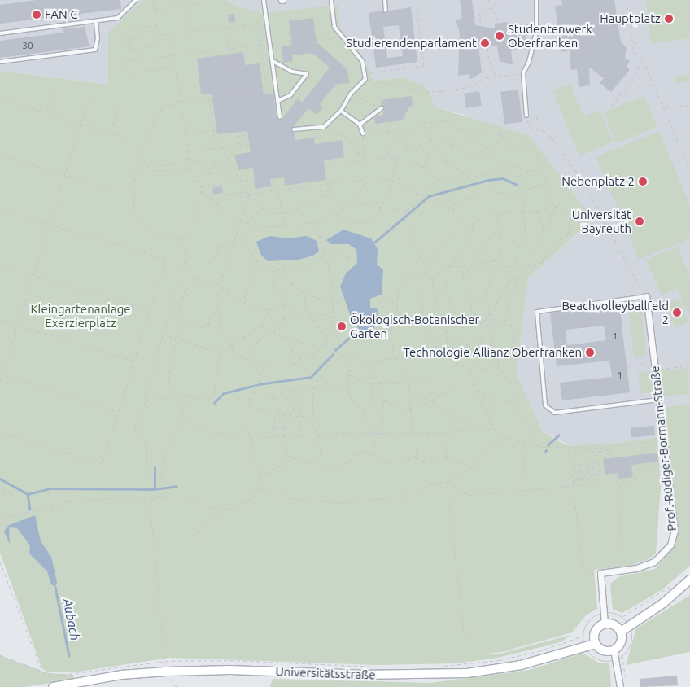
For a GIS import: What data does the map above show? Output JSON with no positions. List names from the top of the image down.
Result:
{
  "streets": {
    "main road": ["Universitätsstraße"],
    "street": ["Prof.-Rüdiger-Bormann-Straße"]
  },
  "crossings": [
    ["Prof.-Rüdiger-Bormann-Straße", "Universitätsstraße"]
  ],
  "water": ["Aubach"],
  "parks": ["Kleingartenanlage Exerzierplatz"],
  "places": [
    "FAN C",
    "Hauptplatz",
    "Studentenwerk Oberfranken",
    "Studierendenparlament",
    "Nebenplatz 2",
    "Universität Bayreuth",
    "Beachvolleyballfeld 2",
    "Ökologisch-Botanischer Garten",
    "Technologie Allianz Oberfranken"
  ],
  "house_numbers": ["30", "1", "1"]
}
